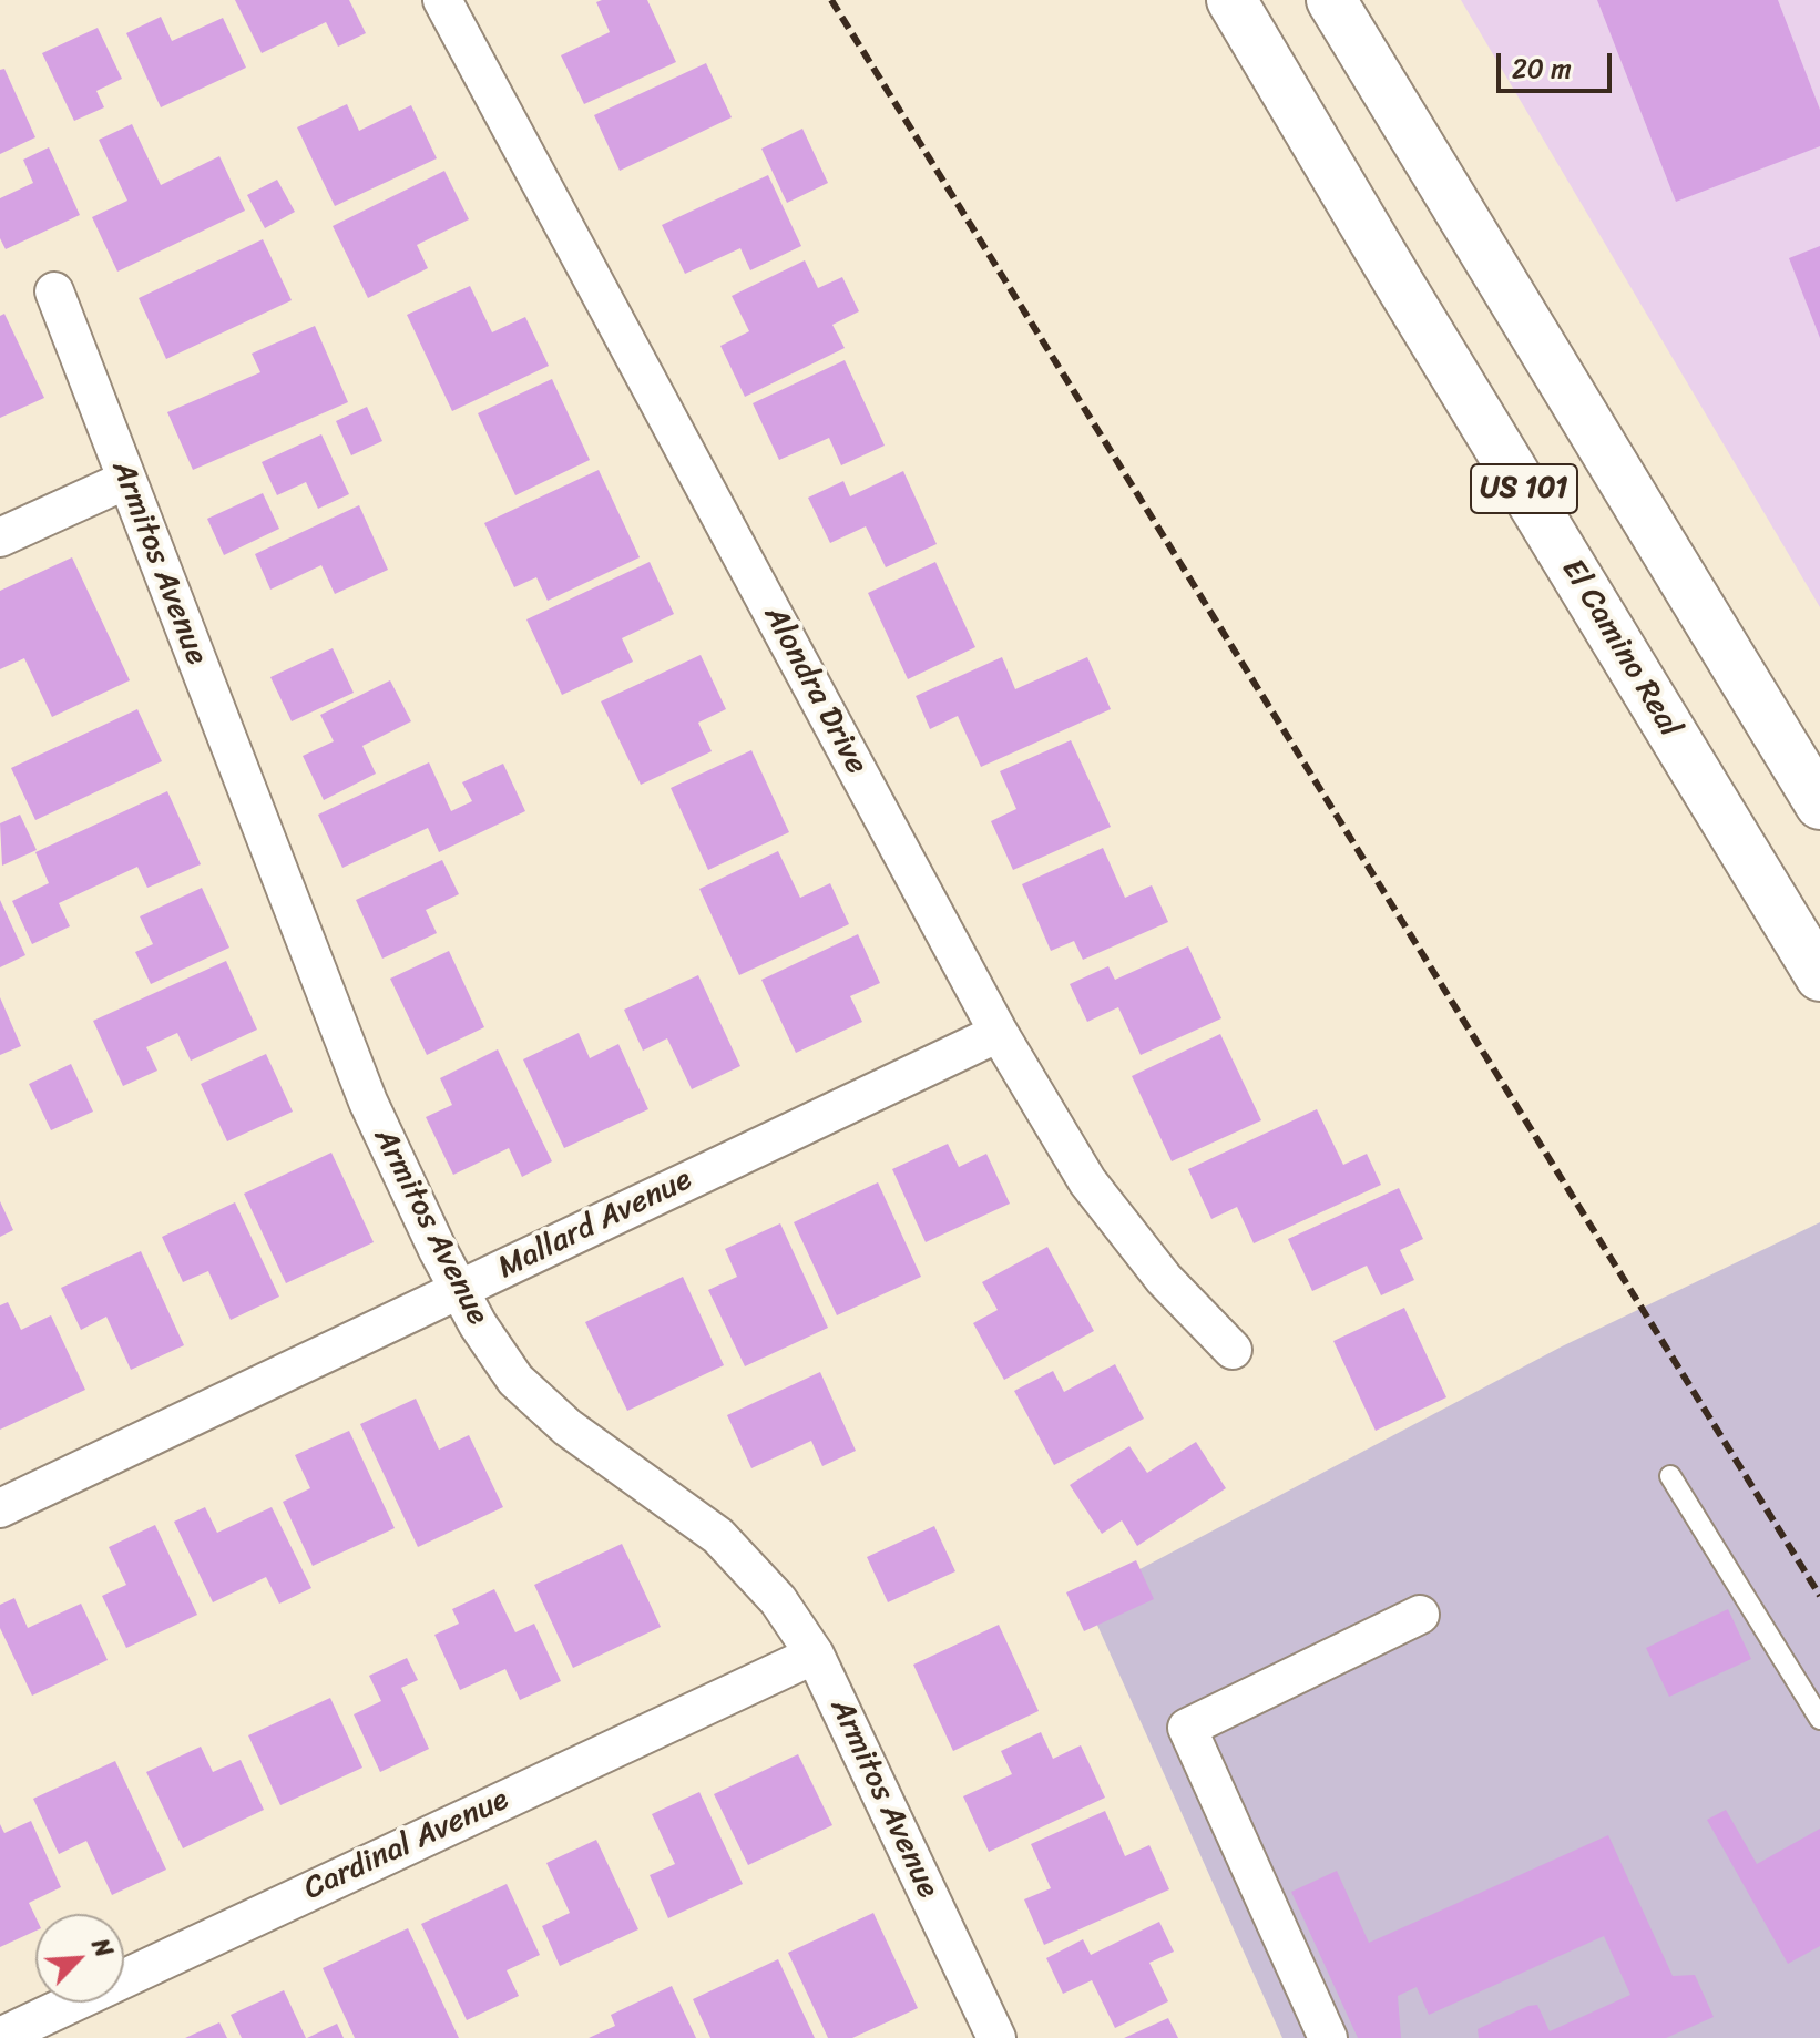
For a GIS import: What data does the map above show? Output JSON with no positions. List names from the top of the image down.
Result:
{
  "streets": {
    "highway": ["US 101", "El Camino Real"],
    "street": [
      "Armitos Avenue",
      "Alondra Drive",
      "Mallard Avenue",
      "Cardinal Avenue"
    ]
  },
  "crossings": [
    ["Armitos Avenue", "Mallard Avenue"],
    ["Armitos Avenue", "Cardinal Avenue"],
    ["Alondra Drive", "Mallard Avenue"]
  ],
  "scale_bar": "20 m",
  "north": "top right"
}
